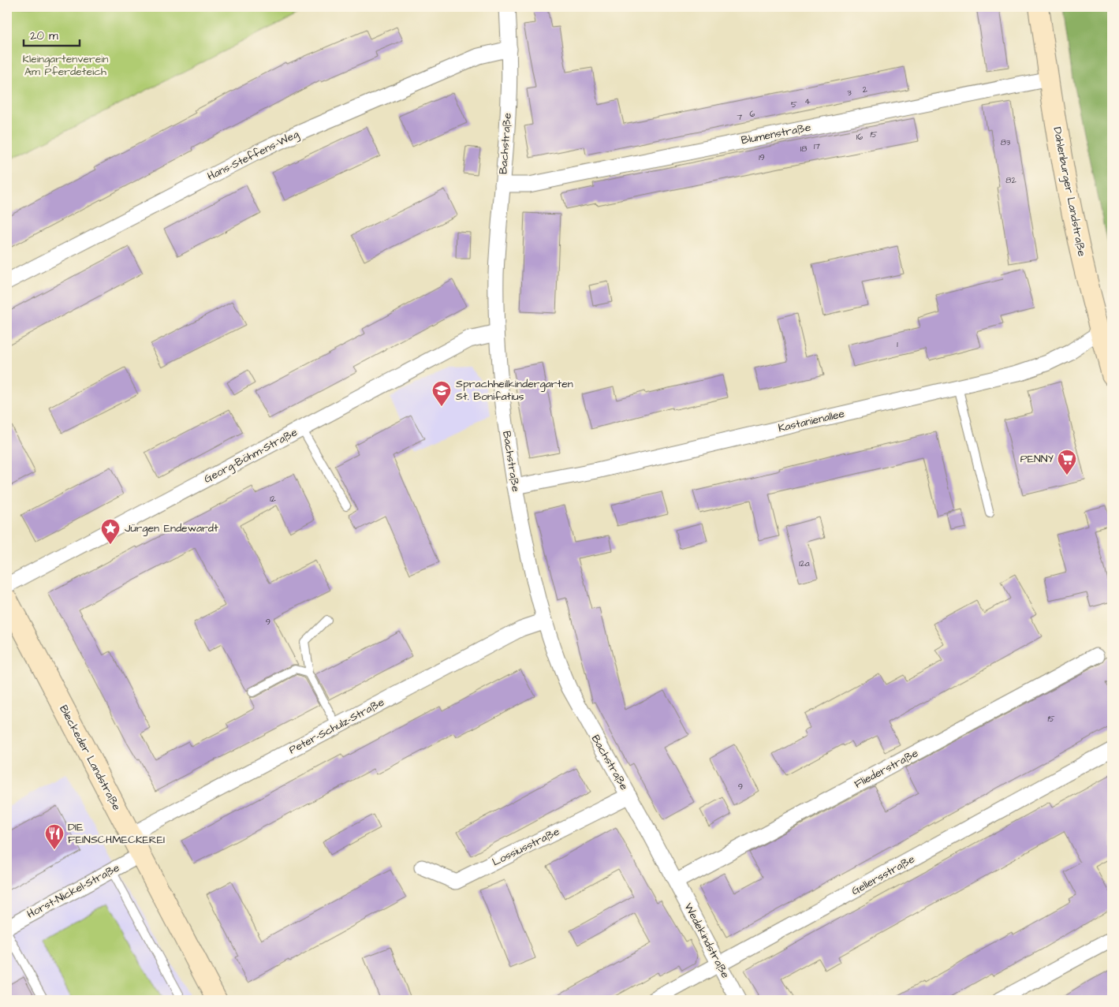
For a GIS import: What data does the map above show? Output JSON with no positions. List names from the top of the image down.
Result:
{
  "streets": {
    "street": [
      "Blumenstraße",
      "Bachstraße",
      "Hans-Steffens-Weg",
      "Dahlenburger Landstraße",
      "Kastanienallee",
      "Georg-Böhm-Straße",
      "Peter-Schulz-Straße",
      "Bleckeder Landstraße",
      "Fliederstraße",
      "Lossiusstraße",
      "Gellersstraße",
      "Horst-Nickel-Straße",
      "Wedekindstraße"
    ]
  },
  "crossings": [
    ["Blumenstraße", "Bachstraße"],
    ["Blumenstraße", "Dahlenburger Landstraße"],
    ["Bachstraße", "Hans-Steffens-Weg"],
    ["Bachstraße", "Kastanienallee"],
    ["Bachstraße", "Georg-Böhm-Straße"],
    ["Bachstraße", "Peter-Schulz-Straße"],
    ["Bachstraße", "Fliederstraße"],
    ["Bachstraße", "Lossiusstraße"],
    ["Bachstraße", "Wedekindstraße"],
    ["Dahlenburger Landstraße", "Kastanienallee"],
    ["Peter-Schulz-Straße", "Bleckeder Landstraße"],
    ["Bleckeder Landstraße", "Horst-Nickel-Straße"],
    ["Fliederstraße", "Wedekindstraße"],
    ["Gellersstraße", "Wedekindstraße"]
  ],
  "parks": ["Kleingartenverein Am Pferdeteich"],
  "places": {
    "school or university": ["Sprachheilkindergarten St. Bonifatius"],
    "supermarket": ["PENNY"],
    "place": ["Jürgen Endewardt"],
    "restaurant": ["DIE FEINSCHMECKEREI"]
  },
  "house_numbers": [
    "2",
    "3",
    "4",
    "5",
    "6",
    "7",
    "15",
    "16",
    "83",
    "17",
    "18",
    "19",
    "82",
    "1",
    "12",
    "12a",
    "9",
    "15",
    "9"
  ],
  "scale_bar": "20 m"
}
